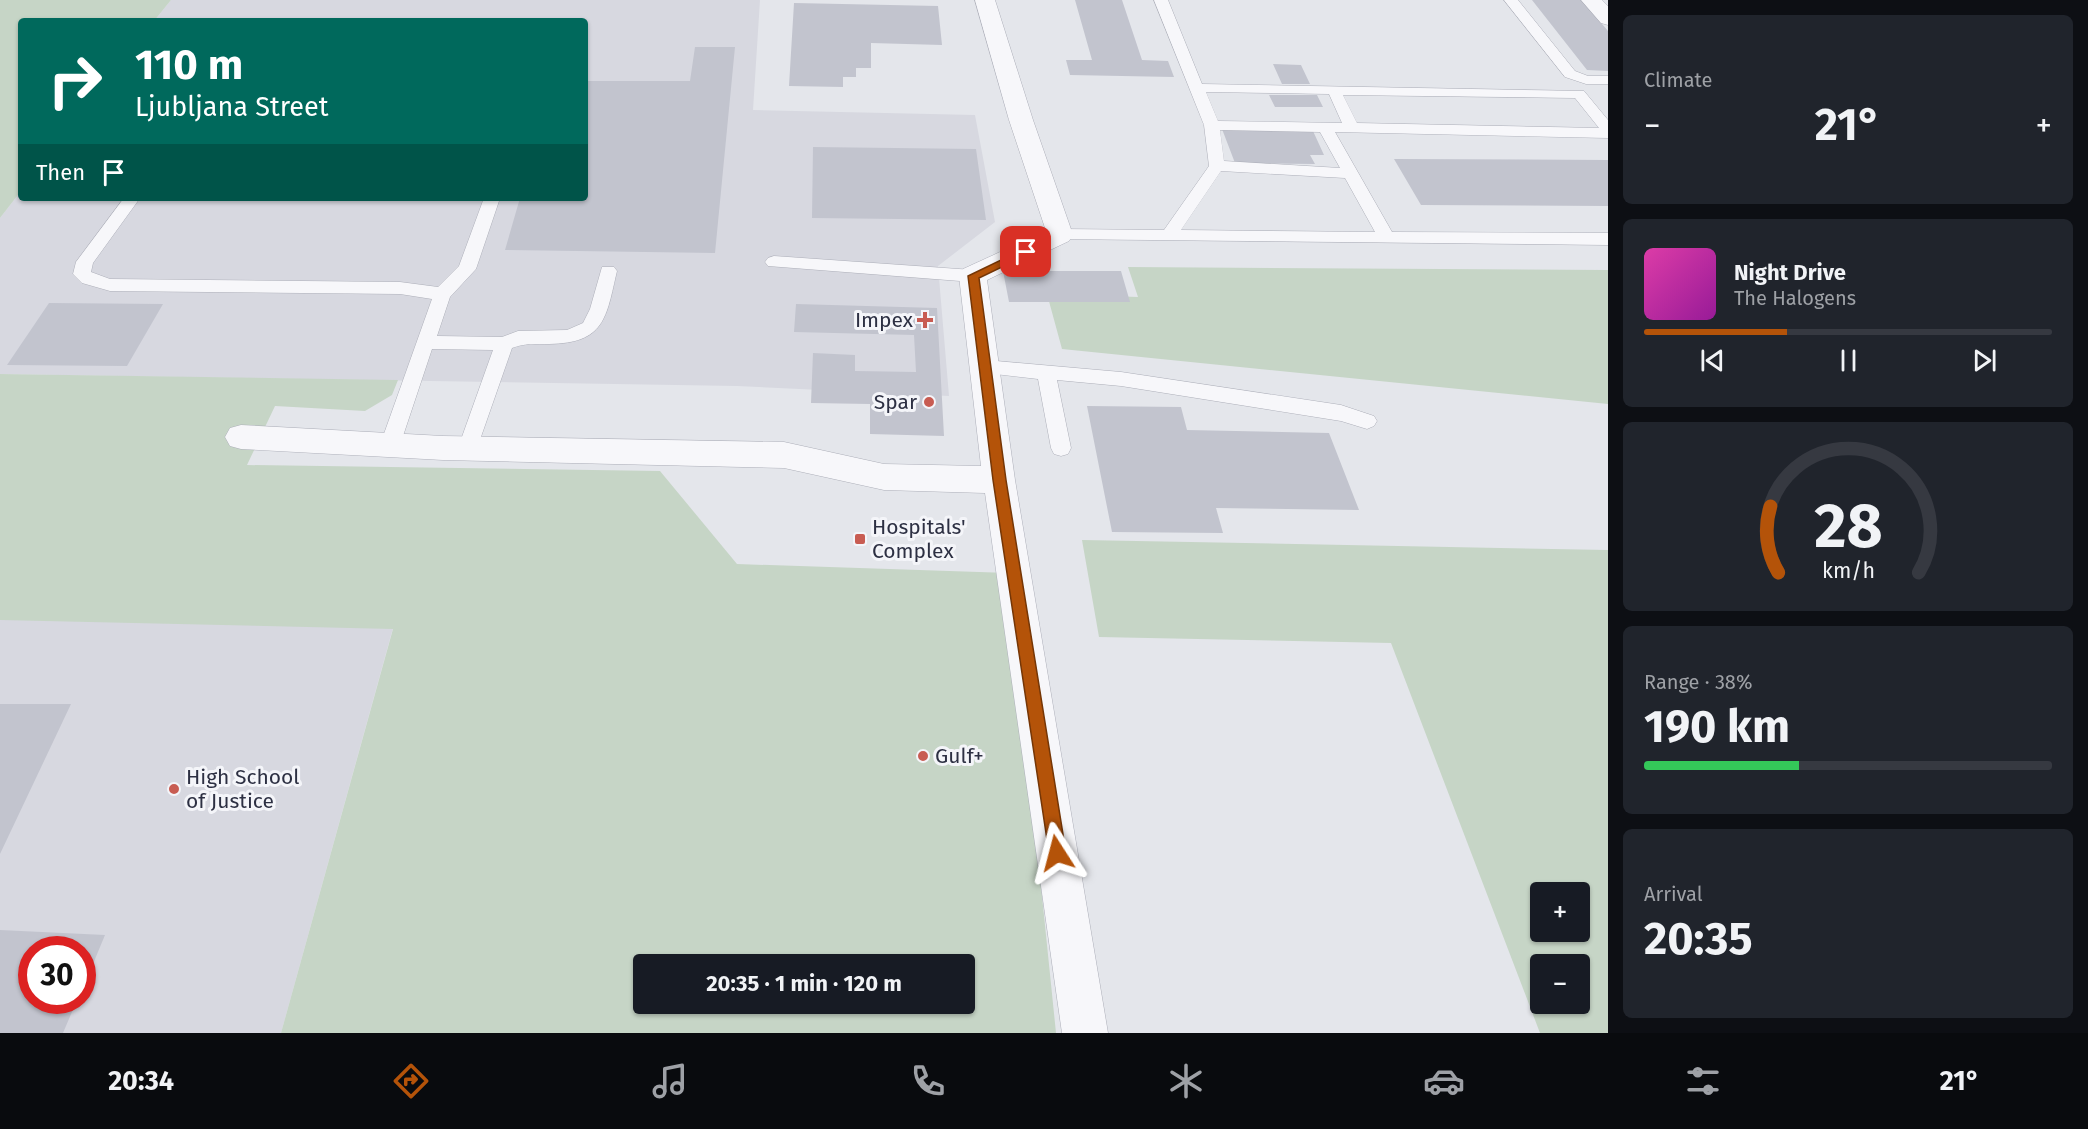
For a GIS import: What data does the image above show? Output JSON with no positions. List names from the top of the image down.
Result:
{
  "places": {
    "health": ["Impex"],
    "other": ["Spar", "Gulf+", "High School of Justice"],
    "transit": ["Hospitals' Complex"]
  },
  "page": {
    "tile": [
      "Climate",
      ["Range · 38%", "190 km"],
      ["Arrival", "20:35"]
    ],
    "turn": ["110 m", "Ljubljana Street"],
    "heat": ["−", "21°", "+"],
    "then": "Then",
    "song": ["Night Drive", "The Halogens"],
    "map_buttons": ["+", "−"],
    "limit": "30",
    "trip": "20:35 · 1 min · 120 m",
    "tabs": ["20:34", "21°"],
    "gauge": ["28", "km/h"]
  }
}
